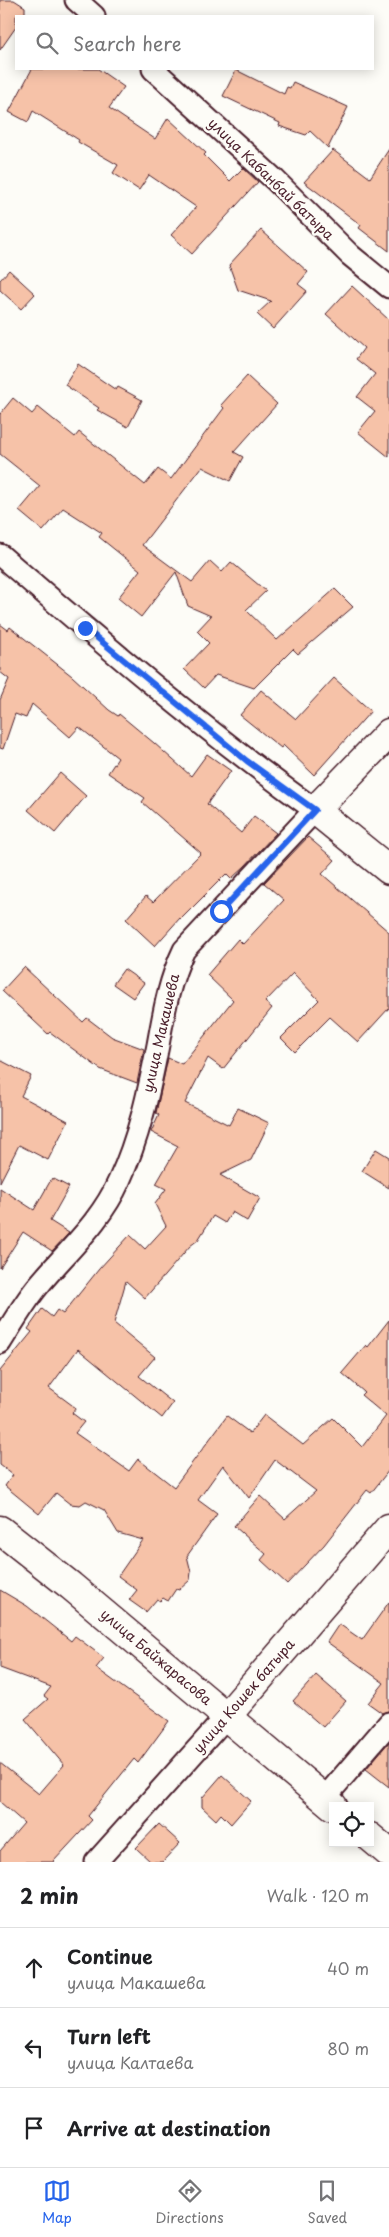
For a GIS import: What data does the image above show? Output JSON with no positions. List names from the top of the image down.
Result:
{
  "streets": {
    "street": [
      "улица Кабанбай батыра",
      "улица Макашева",
      "улица Байжарасова",
      "улица Кошек батыра"
    ]
  },
  "crossings": [
    ["улица Байжарасова", "улица Кошек батыра"]
  ],
  "page": {
    "search": "Search here",
    "heading": ["2 min", "Walk · 120 m"],
    "list": [
      ["Continue", "улица Макашева", "40 m"],
      ["Turn left", "улица Калтаева", "80 m"],
      "Arrive at destination"
    ],
    "nav": ["Map", "Directions", "Saved"]
  }
}
